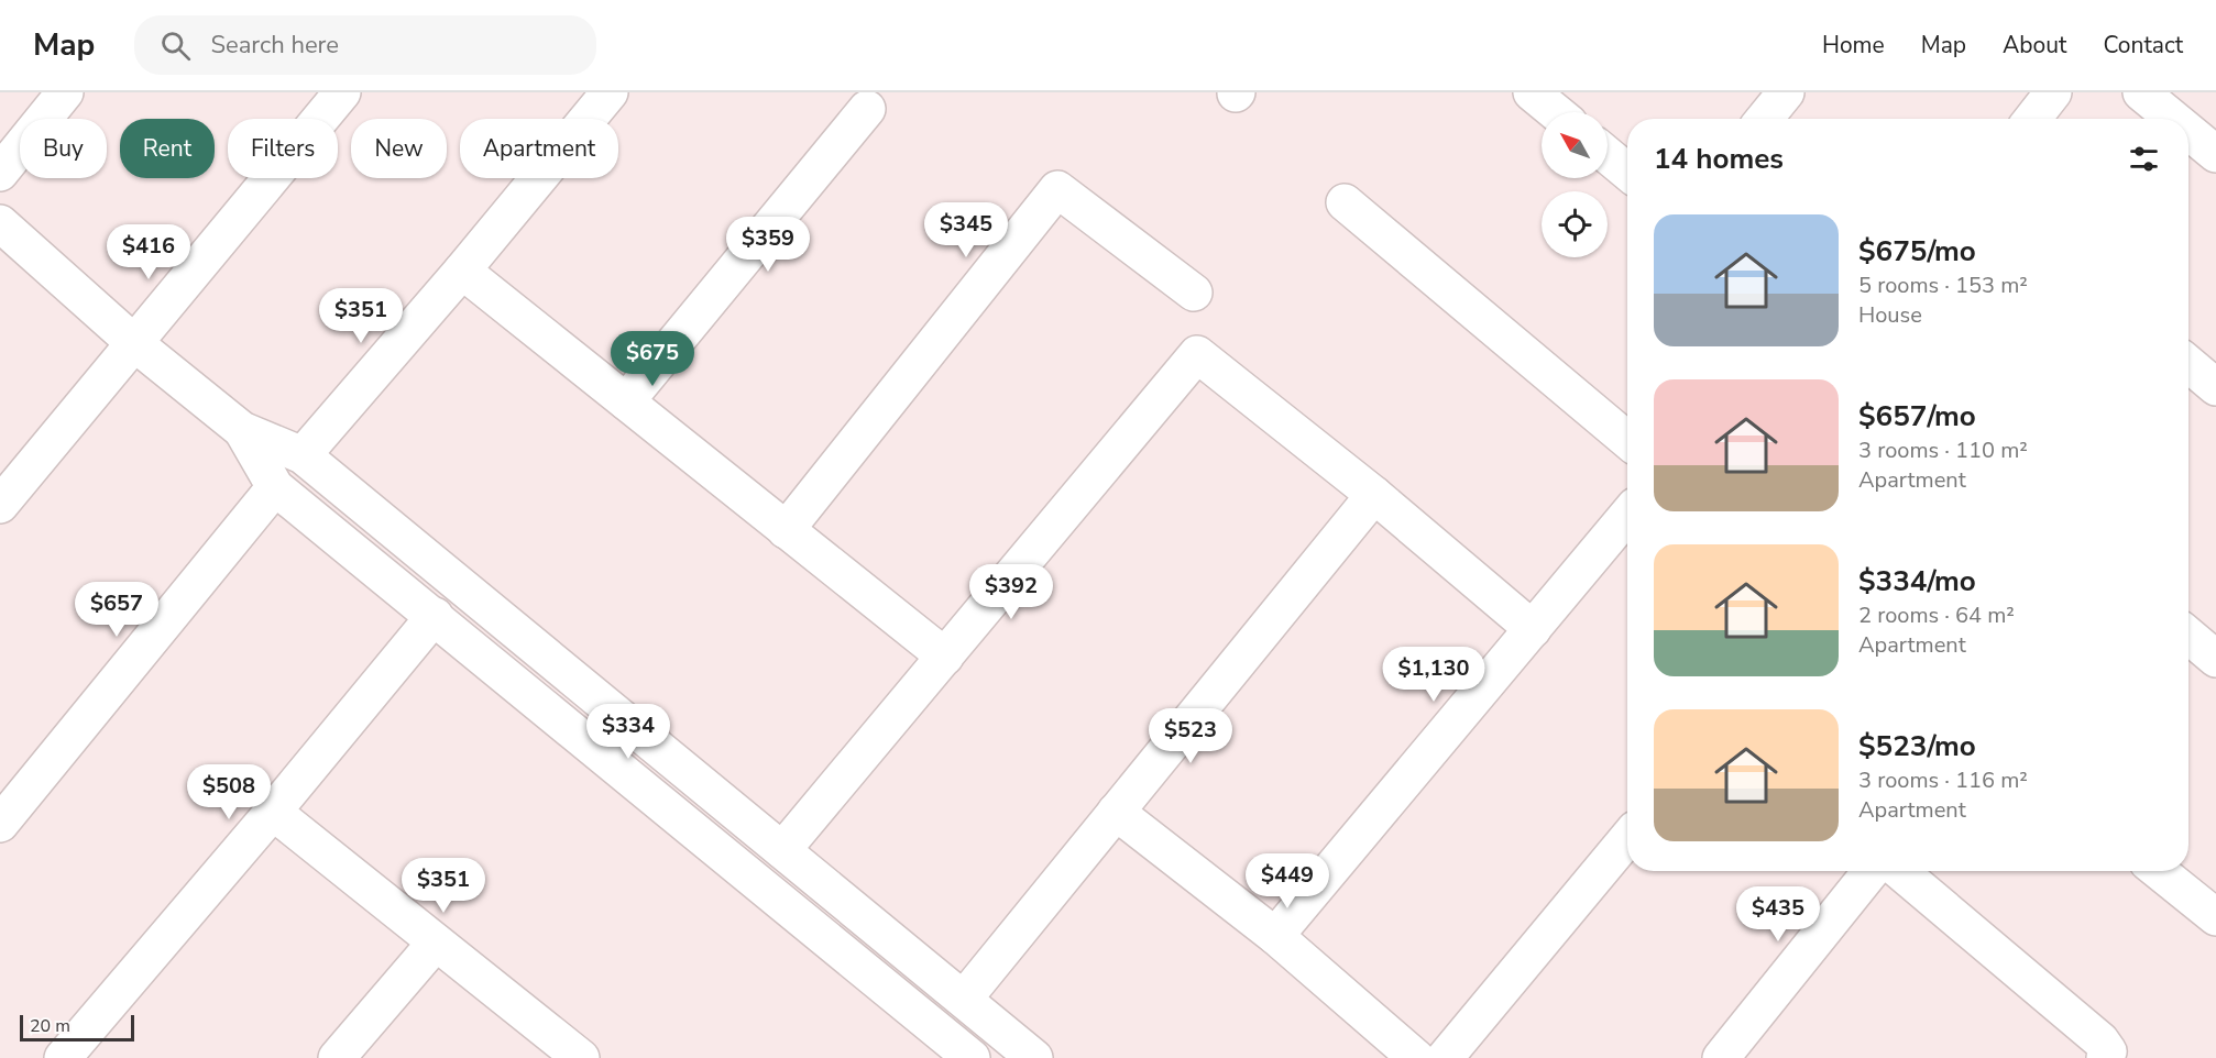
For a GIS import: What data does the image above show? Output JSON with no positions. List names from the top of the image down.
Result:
{
  "scale_bar": "20 m",
  "north": "top left",
  "page": {
    "header": "Map",
    "search": "Search here",
    "nav": [
      "Home",
      "Map",
      "About",
      "Contact"
    ],
    "chip": [
      "Buy",
      "Rent",
      "Filters",
      "New",
      "Apartment"
    ],
    "heading": "14 homes",
    "list": [
      {
        "name": "$675/mo",
        "note": "5 rooms · 153 m² · House"
      },
      {
        "name": "$657/mo",
        "note": "3 rooms · 110 m² · Apartment"
      },
      {
        "name": "$334/mo",
        "note": "2 rooms · 64 m² · Apartment"
      },
      {
        "name": "$523/mo",
        "note": "3 rooms · 116 m² · Apartment"
      }
    ],
    "price": [
      "$345",
      "$359",
      "$416",
      "$351",
      "$675",
      "$392",
      "$657",
      "$1,130",
      "$334",
      "$523",
      "$508",
      "$449",
      "$351",
      "$435"
    ],
    "scale": "20 m"
  }
}
